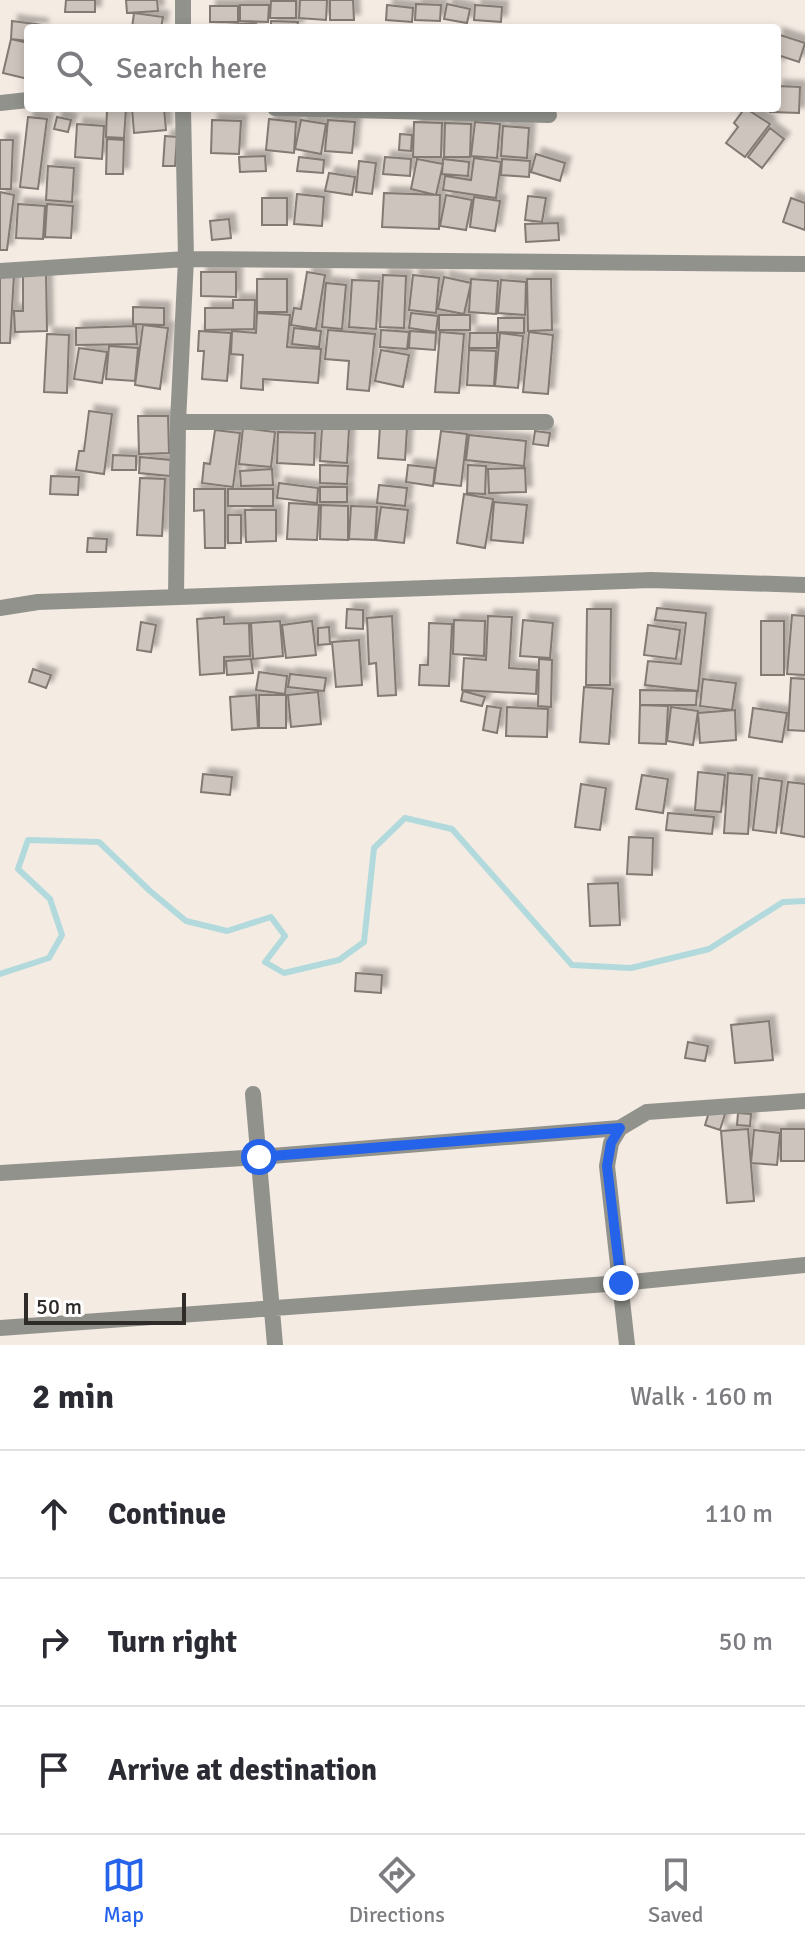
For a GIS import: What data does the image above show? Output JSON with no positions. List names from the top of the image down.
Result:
{
  "scale_bar": "50 m",
  "page": {
    "search": "Search here",
    "scale": "50 m",
    "heading": ["2 min", "Walk · 160 m"],
    "list": [
      ["Continue", "110 m"],
      ["Turn right", "50 m"],
      "Arrive at destination"
    ],
    "nav": ["Map", "Directions", "Saved"]
  }
}
